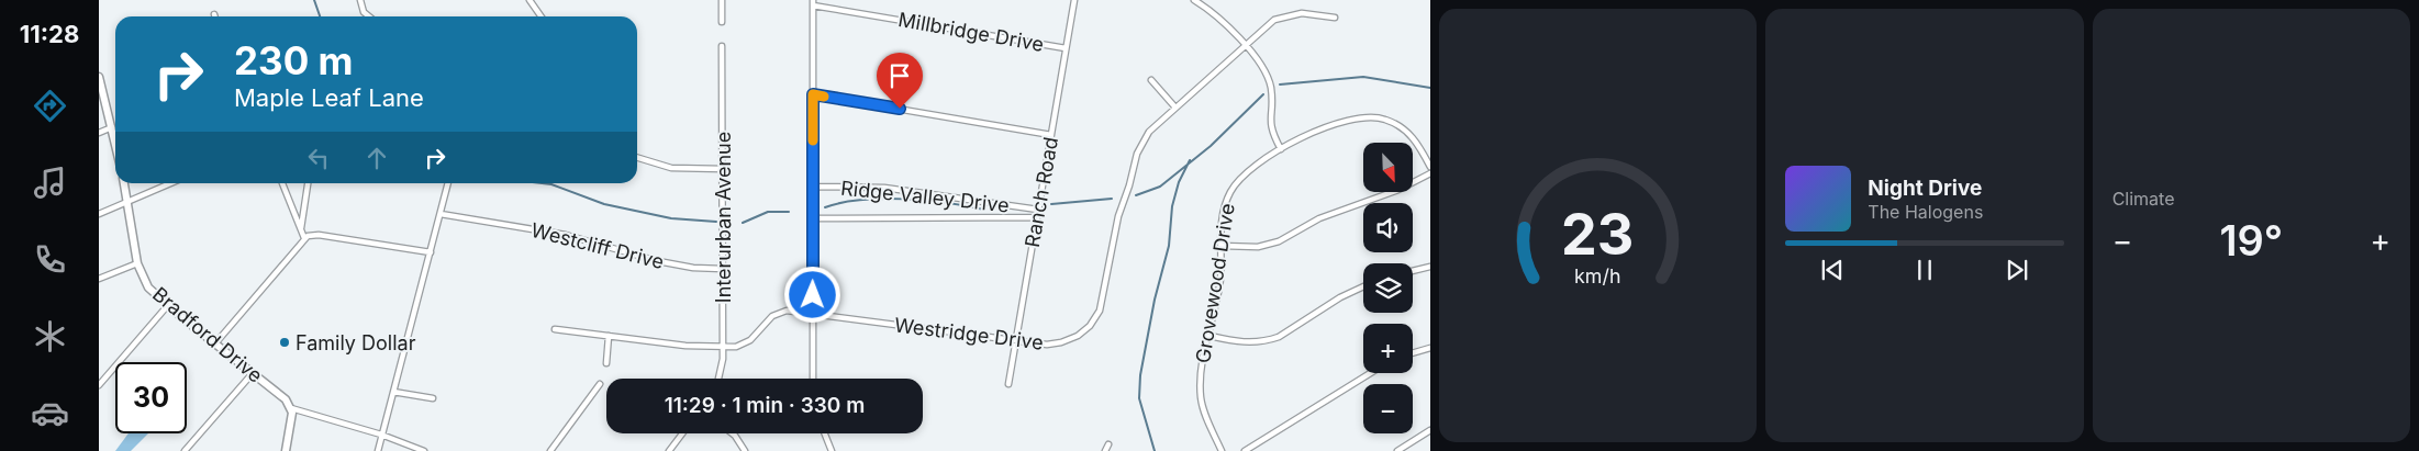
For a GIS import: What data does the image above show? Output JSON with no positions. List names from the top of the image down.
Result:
{
  "streets": {
    "street": [
      "Millbridge Drive",
      "Ranch Road",
      "Ridge Valley Drive",
      "Interurban Avenue",
      "Westcliff Drive",
      "Grovewood Drive",
      "Westridge Drive",
      "Bradford Drive"
    ]
  },
  "crossings": [
    ["Millbridge Drive", "Ranch Road"],
    ["Ranch Road", "Ridge Valley Drive"],
    ["Ranch Road", "Westridge Drive"],
    ["Interurban Avenue", "Westcliff Drive"],
    ["Interurban Avenue", "Westridge Drive"]
  ],
  "places": ["Family Dollar"],
  "north": "bottom right",
  "page": {
    "tabs": "11:28",
    "tile": "Climate",
    "turn": ["230 m", "Maple Leaf Lane"],
    "map_buttons": ["+", "−"],
    "song": ["Night Drive", "The Halogens"],
    "heat": ["−", "19°", "+"],
    "limit": "30",
    "trip": "11:29 · 1 min · 330 m",
    "gauge": ["23", "km/h"]
  }
}
